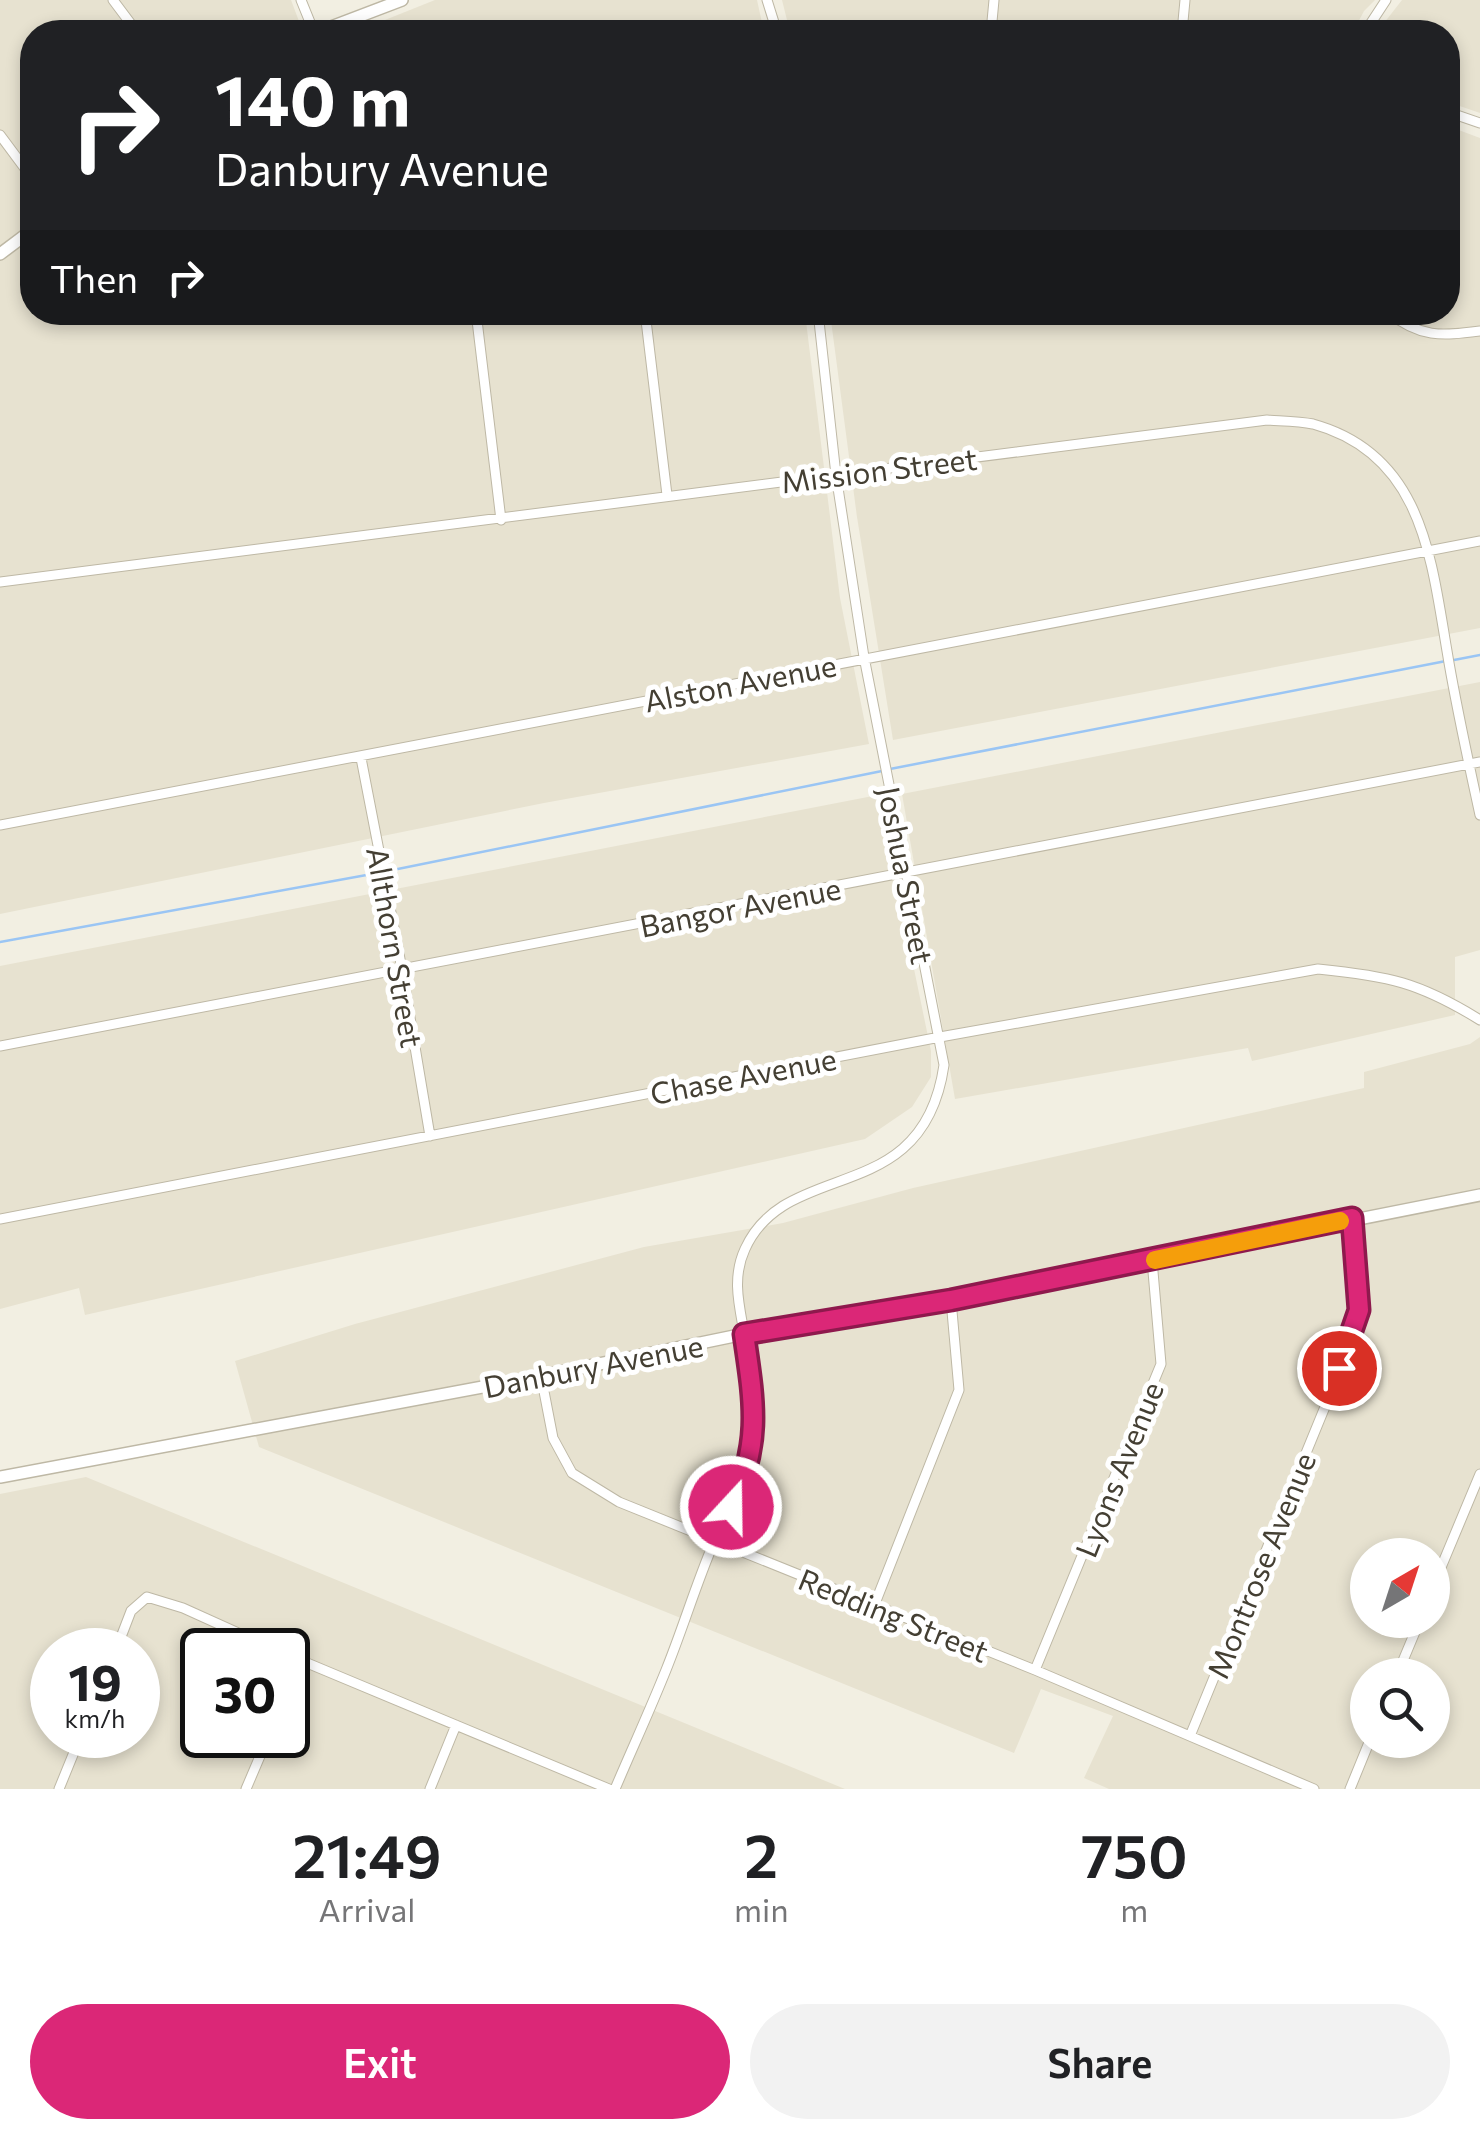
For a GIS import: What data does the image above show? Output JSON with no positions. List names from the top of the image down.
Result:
{
  "streets": {
    "street": [
      "Mission Street",
      "Alston Avenue",
      "Joshua Street",
      "Bangor Avenue",
      "Allthorn Street",
      "Chase Avenue",
      "Danbury Avenue",
      "Lyons Avenue",
      "Montrose Avenue",
      "Redding Street"
    ]
  },
  "crossings": [
    ["Mission Street", "Alston Avenue"],
    ["Mission Street", "Joshua Street"],
    ["Mission Street", "Bangor Avenue"],
    ["Alston Avenue", "Joshua Street"],
    ["Alston Avenue", "Allthorn Street"],
    ["Joshua Street", "Bangor Avenue"],
    ["Joshua Street", "Chase Avenue"],
    ["Joshua Street", "Danbury Avenue"],
    ["Joshua Street", "Redding Street"],
    ["Bangor Avenue", "Allthorn Street"],
    ["Allthorn Street", "Chase Avenue"],
    ["Danbury Avenue", "Lyons Avenue"],
    ["Danbury Avenue", "Montrose Avenue"],
    ["Danbury Avenue", "Redding Street"],
    ["Lyons Avenue", "Redding Street"],
    ["Montrose Avenue", "Redding Street"]
  ],
  "north": "top right",
  "page": {
    "turn": ["140 m", "Danbury Avenue"],
    "then": "Then",
    "speed": "19 km/h",
    "limit": "30",
    "eta": [
      "21:49",
      "Arrival",
      "2",
      "min",
      "750",
      "m"
    ],
    "buttons": ["Exit", "Share"]
  }
}
